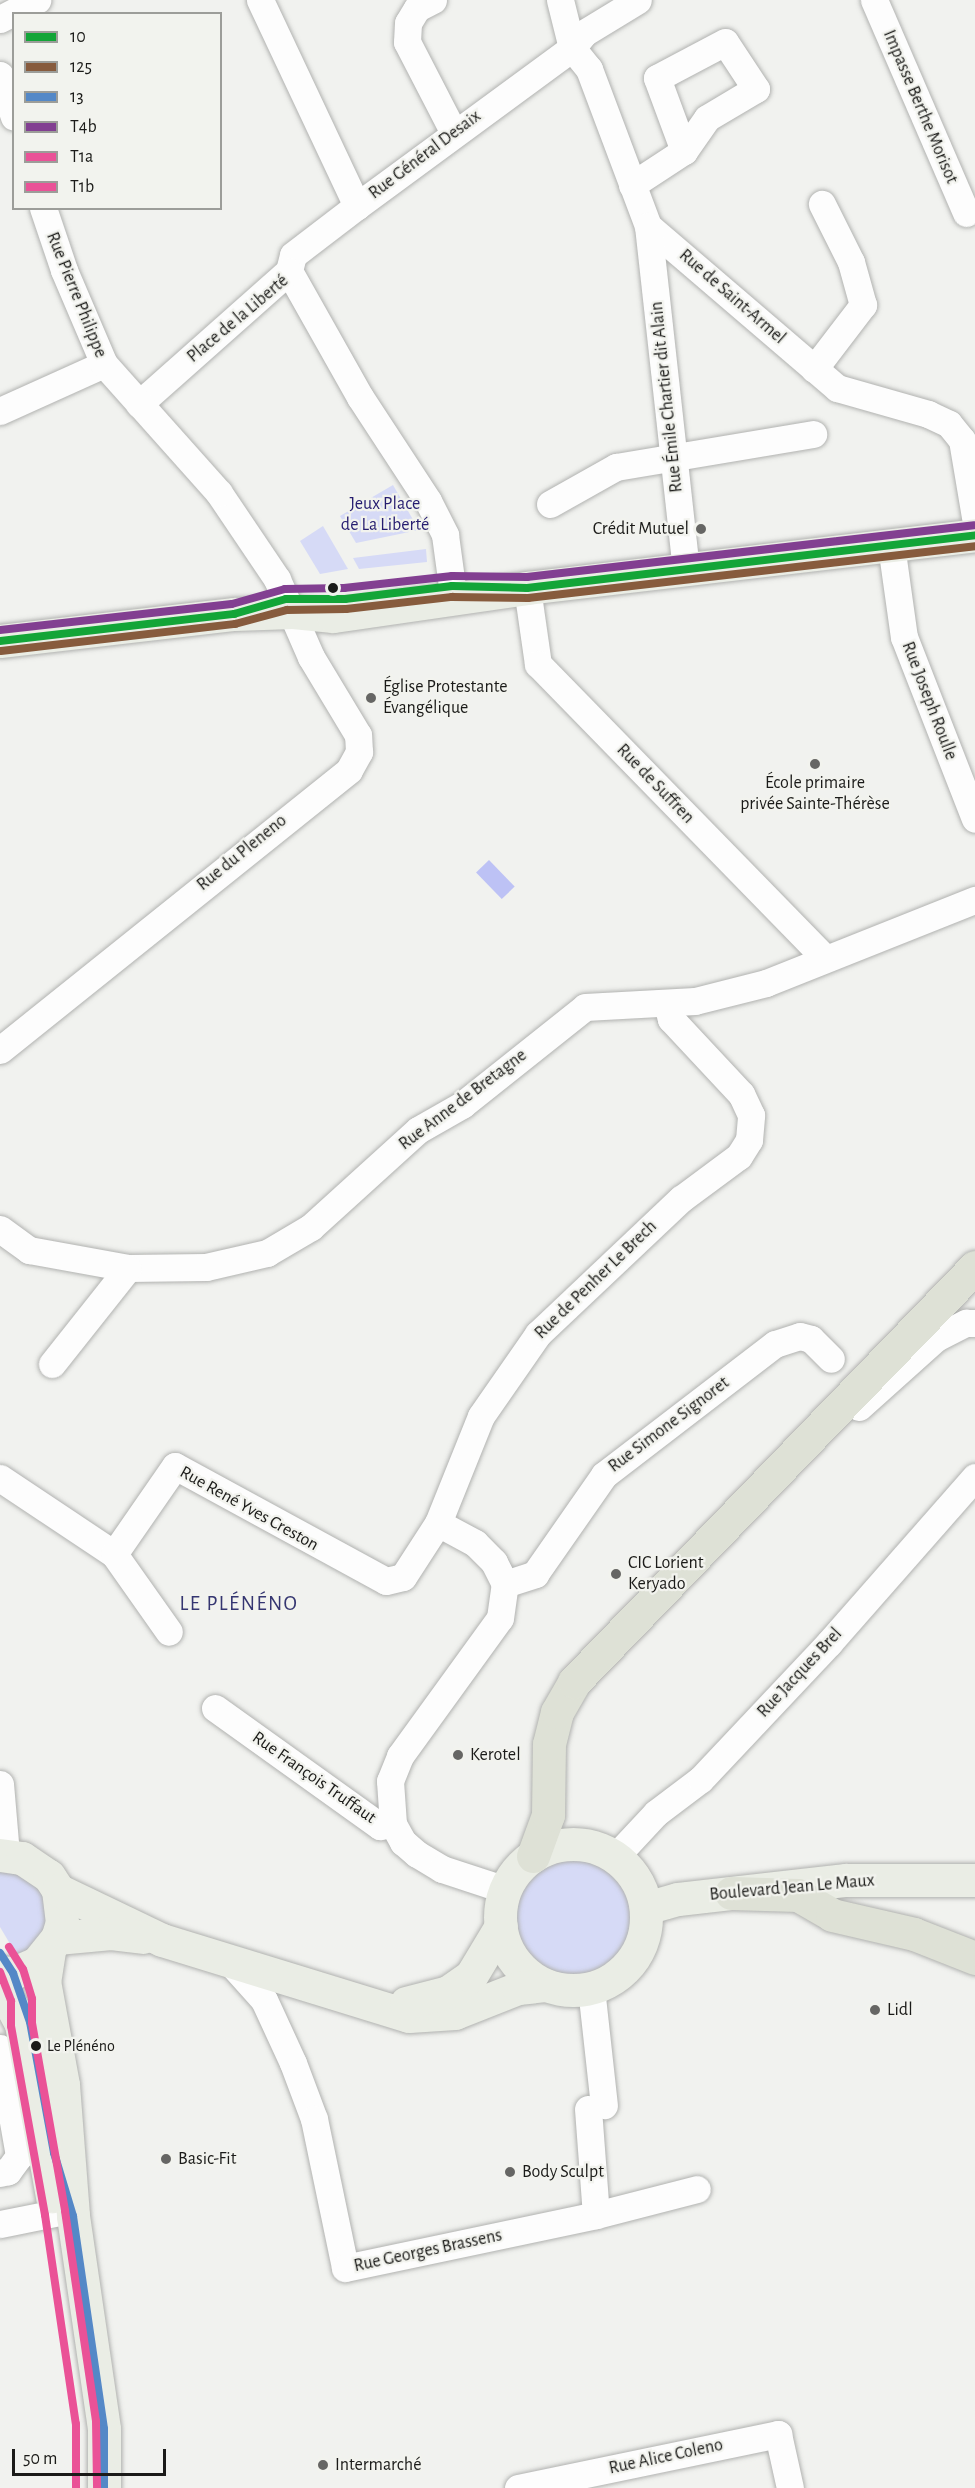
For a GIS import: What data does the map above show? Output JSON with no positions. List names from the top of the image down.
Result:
{
  "streets": {
    "main road": ["Boulevard Jean Le Maux"],
    "street": [
      "Impasse Berthe Morisot",
      "Rue Général Desaix",
      "Rue Pierre Philippe",
      "Rue de Saint-Armel",
      "Place de la Liberté",
      "Rue Émile Chartier dit Alain",
      "Rue Joseph Roulle",
      "Rue de Suffren",
      "Rue du Pleneno",
      "Rue Anne de Bretagne",
      "Rue de Penher Le Brech",
      "Rue Simone Signoret",
      "Rue René Yves Creston",
      "Rue Jacques Brel",
      "Rue François Truffaut",
      "Rue Georges Brassens",
      "Rue Alice Coleno"
    ]
  },
  "crossings": [
    ["Rue Général Desaix", "Rue de Saint-Armel"],
    ["Rue Général Desaix", "Place de la Liberté"],
    ["Rue Pierre Philippe", "Place de la Liberté"],
    ["Rue de Saint-Armel", "Rue Émile Chartier dit Alain"],
    ["Rue de Suffren", "Rue Anne de Bretagne"],
    ["Rue Anne de Bretagne", "Rue de Penher Le Brech"],
    ["Rue de Penher Le Brech", "Rue René Yves Creston"],
    ["Rue Jacques Brel", "Rue François Truffaut"],
    ["Rue Jacques Brel", "Boulevard Jean Le Maux"],
    ["Rue François Truffaut", "Boulevard Jean Le Maux"]
  ],
  "districts": ["LE PLÉNÉNO"],
  "parks": ["Jeux Place de La Liberté"],
  "places": [
    "Crédit Mutuel",
    "Église Protestante Évangélique",
    "École primaire privée Sainte-Thérèse",
    "CIC Lorient Keryado",
    "Kerotel",
    "Lidl",
    "Le Plénéno",
    "Basic-Fit",
    "Body Sculpt",
    "Intermarché"
  ],
  "lines": [
    "transit line T4b",
    "transit line 10",
    "transit line 125",
    "transit line T1b",
    "transit line 13",
    "transit line T1a"
  ],
  "legend": [
    "10",
    "125",
    "13",
    "T4b",
    "T1a",
    "T1b"
  ],
  "scale_bar": "50 m"
}
